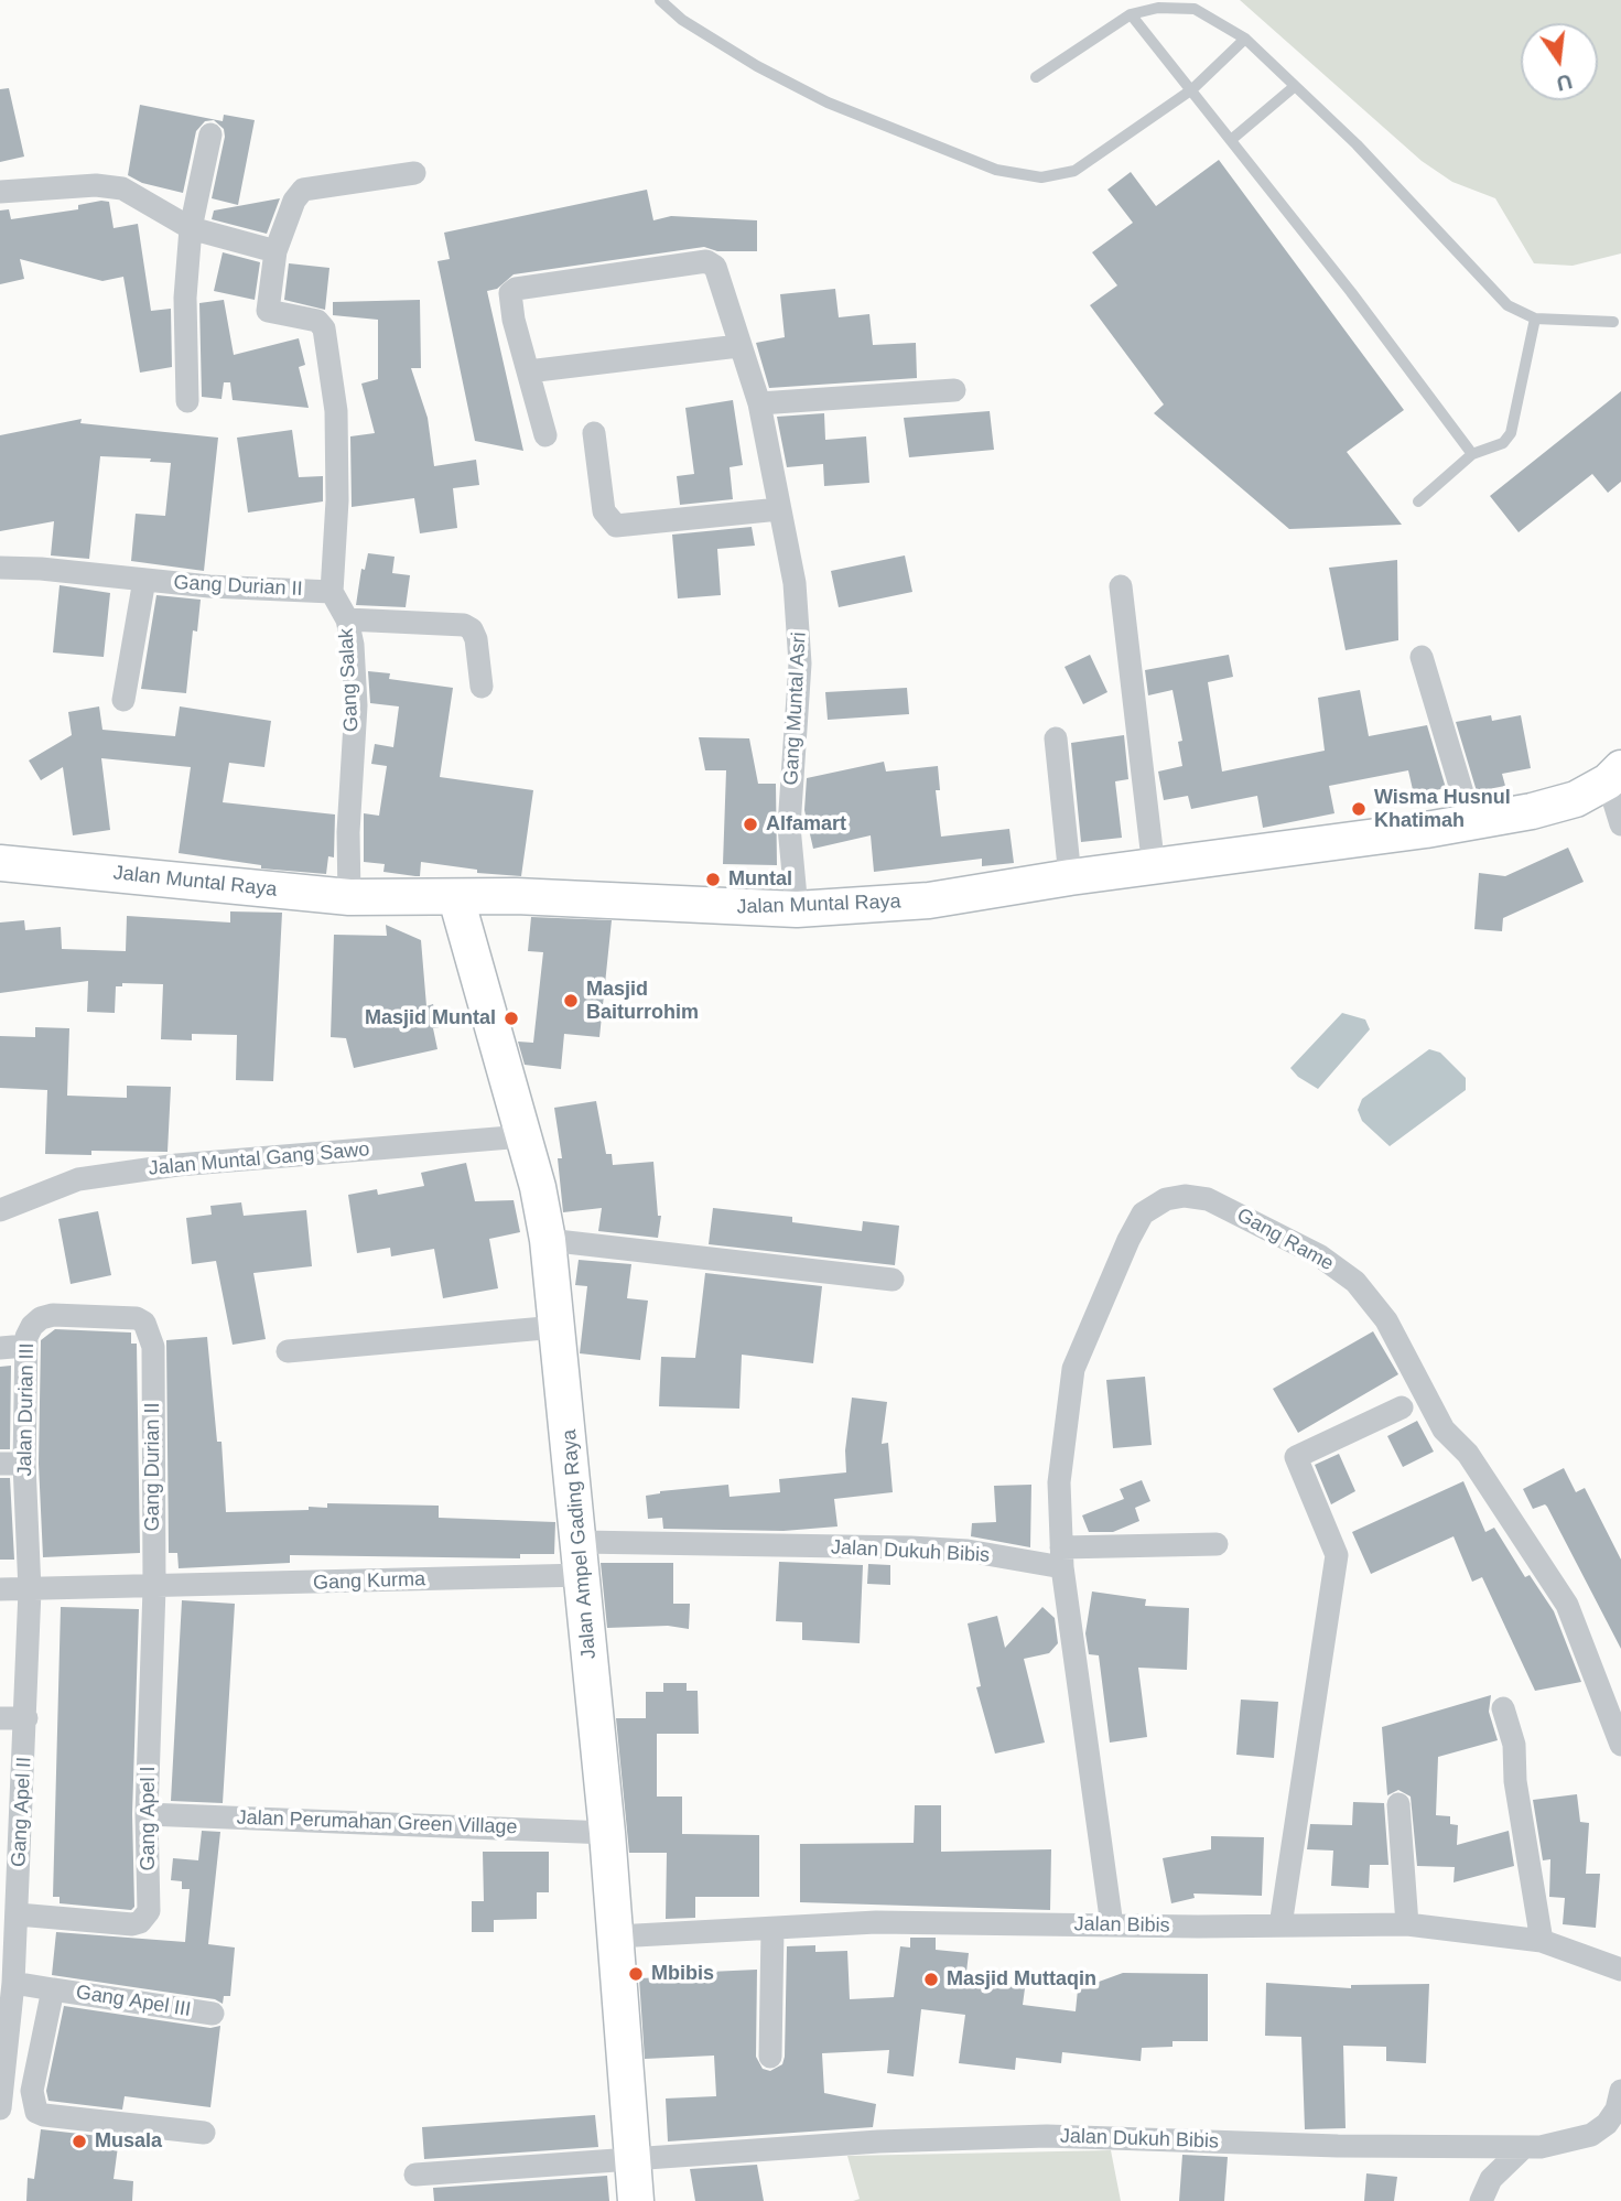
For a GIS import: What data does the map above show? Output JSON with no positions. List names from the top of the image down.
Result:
{
  "streets": {
    "main road": ["Jalan Muntal Raya", "Jalan Ampel Gading Raya"],
    "street": [
      "Gang Durian II",
      "Gang Salak",
      "Gang Muntal Asri",
      "Jalan Muntal Gang Sawo",
      "Gang Rame",
      "Jalan Durian III",
      "Jalan Dukuh Bibis",
      "Gang Kurma",
      "Gang Apel II",
      "Gang Apel I",
      "Jalan Perumahan Green Village",
      "Jalan Bibis",
      "Gang Apel III"
    ]
  },
  "crossings": [
    ["Gang Durian II", "Gang Salak"],
    ["Gang Durian II", "Jalan Durian III"],
    ["Gang Durian II", "Gang Kurma"],
    ["Gang Durian II", "Gang Apel I"],
    ["Gang Salak", "Jalan Muntal Raya"],
    ["Gang Muntal Asri", "Jalan Muntal Raya"],
    ["Jalan Muntal Raya", "Jalan Ampel Gading Raya"],
    ["Jalan Muntal Gang Sawo", "Jalan Ampel Gading Raya"],
    ["Gang Rame", "Jalan Dukuh Bibis"],
    ["Jalan Durian III", "Gang Kurma"],
    ["Jalan Durian III", "Gang Apel II"],
    ["Jalan Ampel Gading Raya", "Jalan Dukuh Bibis"],
    ["Jalan Ampel Gading Raya", "Gang Kurma"],
    ["Jalan Ampel Gading Raya", "Jalan Perumahan Green Village"],
    ["Jalan Ampel Gading Raya", "Jalan Bibis"],
    ["Jalan Dukuh Bibis", "Gang Kurma"],
    ["Gang Kurma", "Gang Apel II"],
    ["Gang Kurma", "Gang Apel I"],
    ["Gang Apel II", "Gang Apel I"],
    ["Gang Apel I", "Jalan Perumahan Green Village"]
  ],
  "places": [
    "Wisma Husnul Khatimah",
    "Alfamart",
    "Muntal",
    "Masjid Baiturrohim",
    "Masjid Muntal",
    "Mbibis",
    "Masjid Muttaqin",
    "Musala"
  ],
  "north": "bottom"
}
